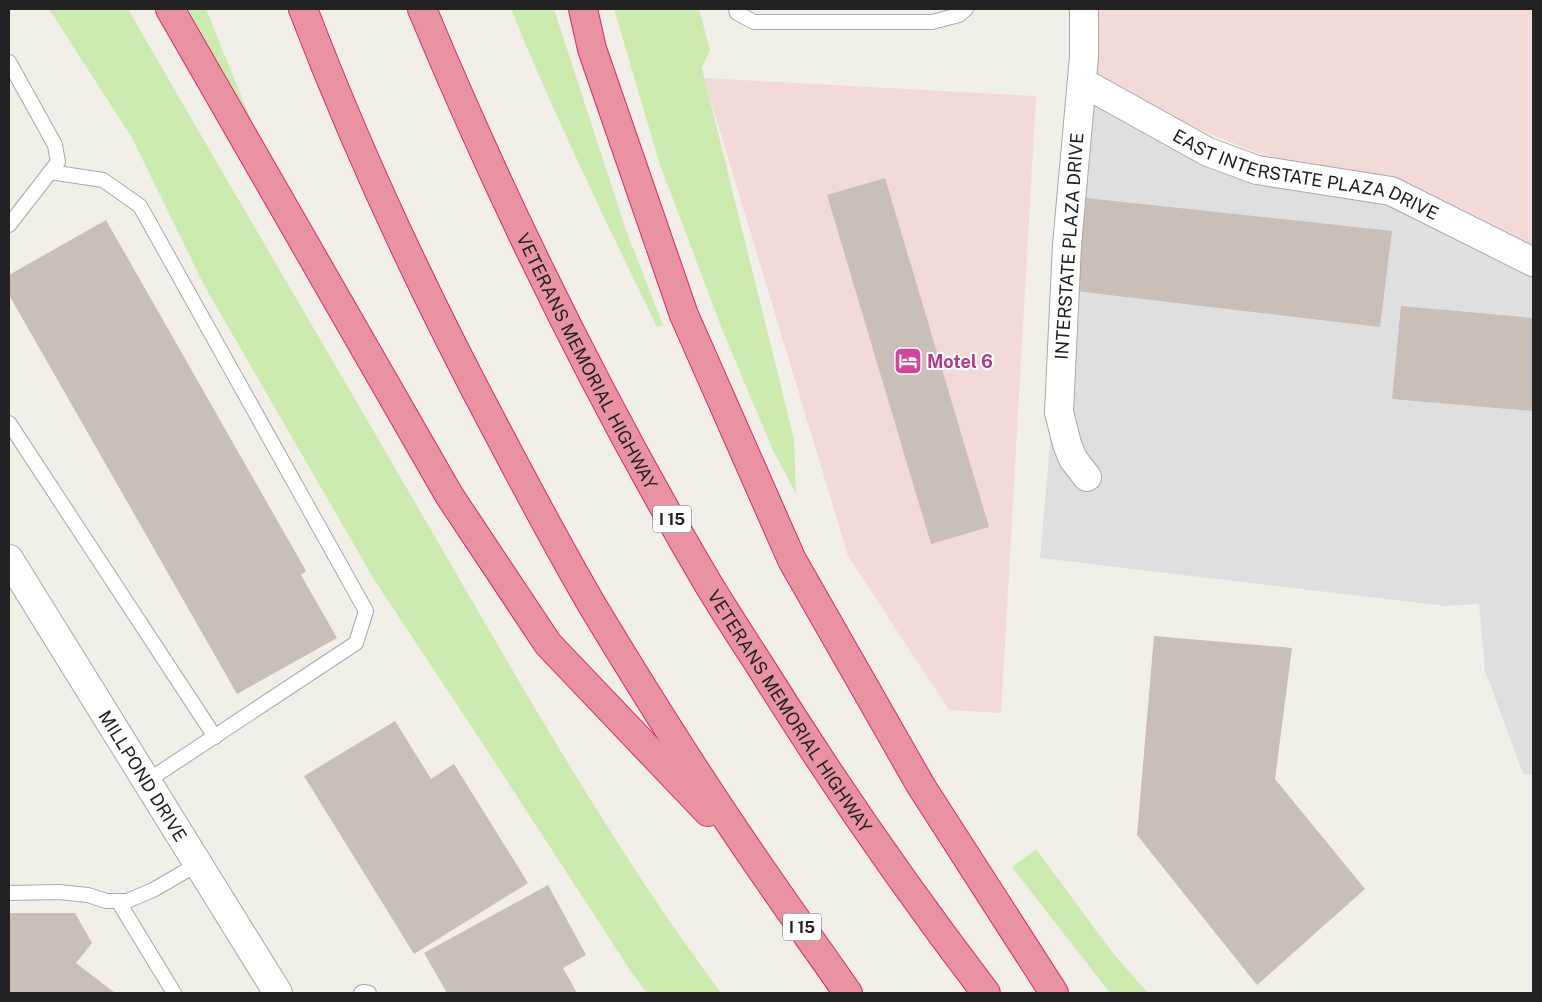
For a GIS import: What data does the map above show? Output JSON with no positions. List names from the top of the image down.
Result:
{
  "streets": {
    "highway": ["VETERANS MEMORIAL HIGHWAY", "I 15"],
    "street": ["EAST INTERSTATE PLAZA DRIVE", "INTERSTATE PLAZA DRIVE", "MILLPOND DRIVE"]
  },
  "crossings": [
    ["EAST INTERSTATE PLAZA DRIVE", "INTERSTATE PLAZA DRIVE"]
  ],
  "places": {
    "hotel": ["Motel 6"]
  }
}
